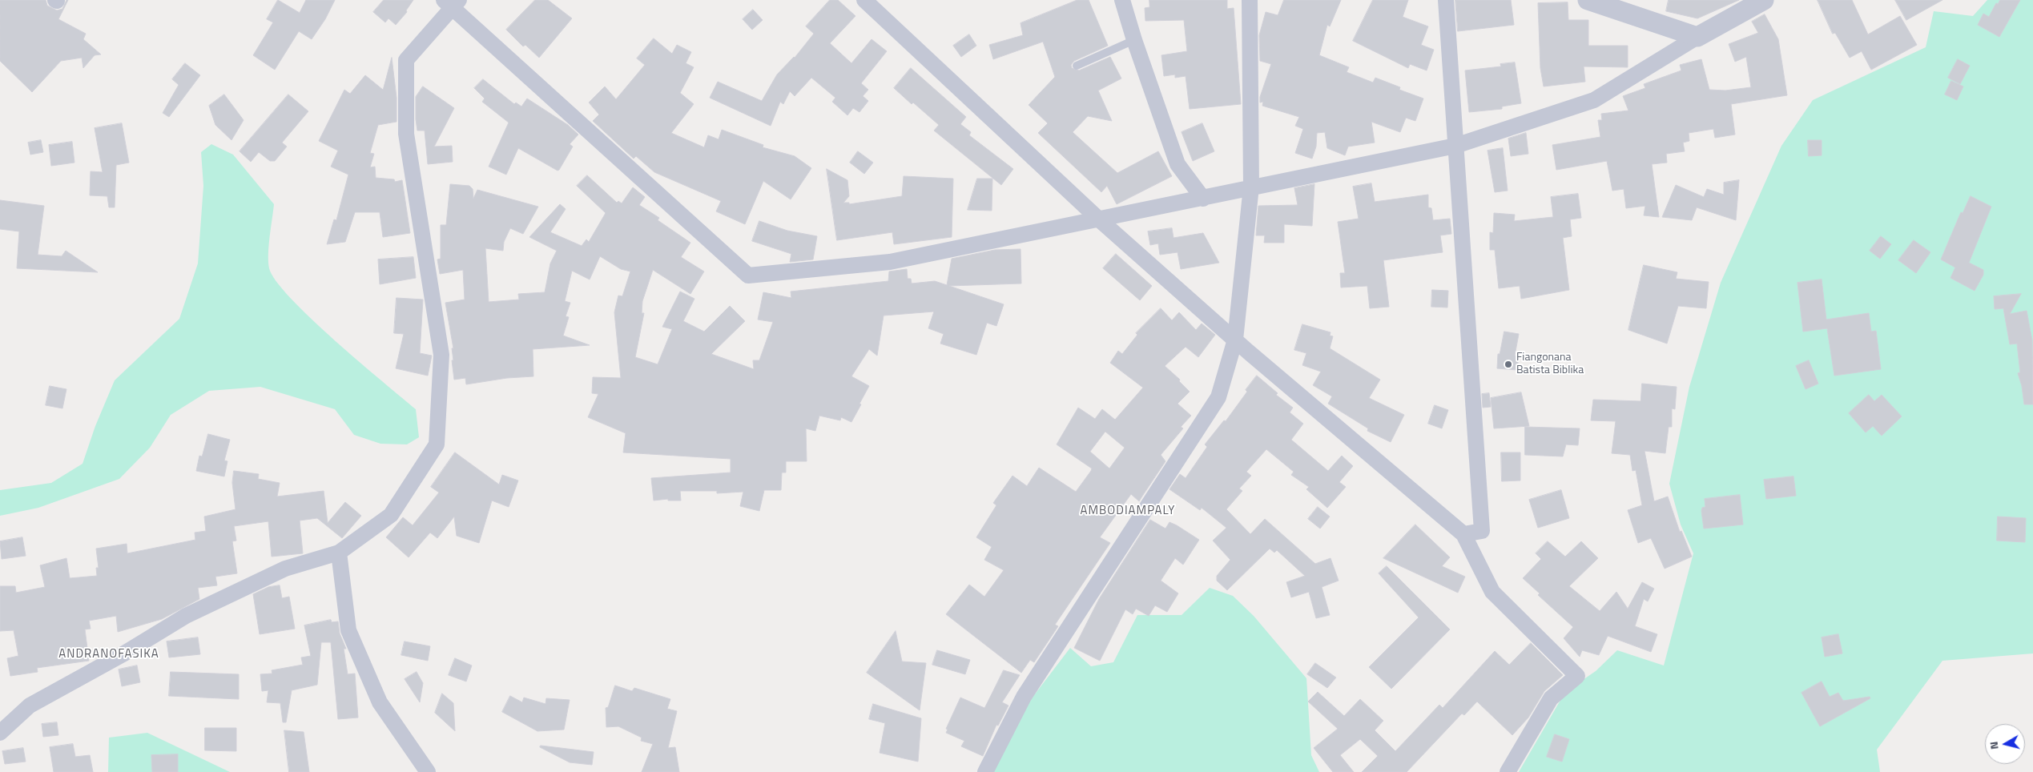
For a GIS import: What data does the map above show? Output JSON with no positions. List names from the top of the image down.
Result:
{
  "districts": ["AMBODIAMPALY", "ANDRANOFASIKA"],
  "places": ["Fiangonana Batista Biblika"],
  "north": "left"
}
